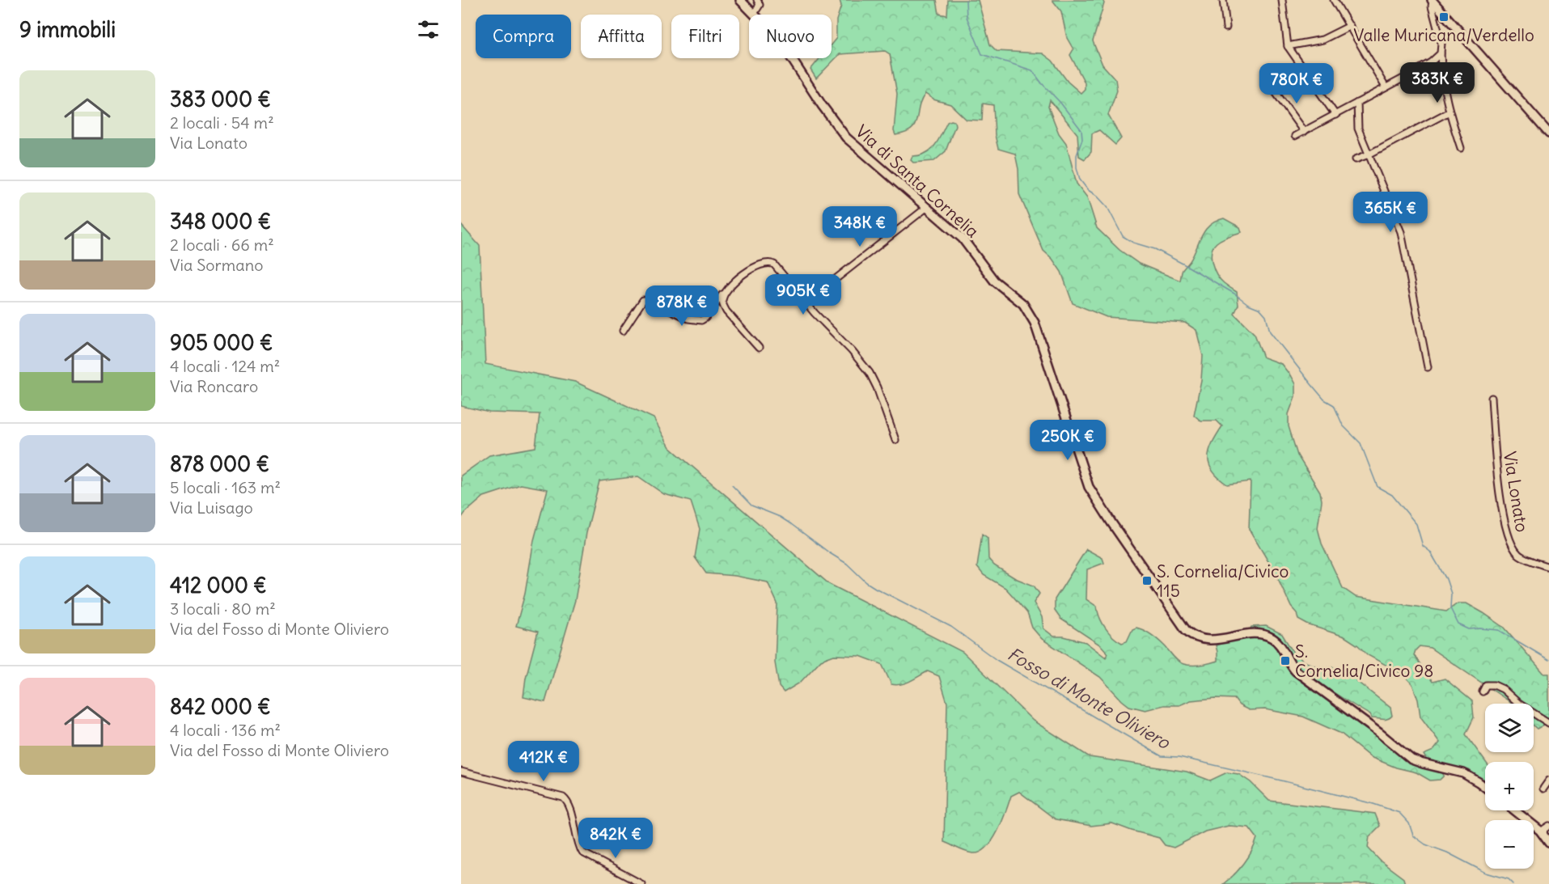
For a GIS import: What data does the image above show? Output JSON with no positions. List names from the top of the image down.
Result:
{
  "streets": {
    "street": ["Via di Santa Cornelia", "Via Lonato"]
  },
  "water": ["Fosso di Monte Oliviero"],
  "places": {
    "transit": ["Valle Muricana/Verdello", "S. Cornelia/Civico 115", "S. Cornelia/Civico 98"]
  },
  "page": {
    "heading": "9 immobili",
    "chip": [
      "Compra",
      "Affitta",
      "Filtri",
      "Nuovo"
    ],
    "list": [
      {
        "name": "383 000 €",
        "note": "2 locali · 54 m² · Via Lonato"
      },
      {
        "name": "348 000 €",
        "note": "2 locali · 66 m² · Via Sormano"
      },
      {
        "name": "905 000 €",
        "note": "4 locali · 124 m² · Via Roncaro"
      },
      {
        "name": "878 000 €",
        "note": "5 locali · 163 m² · Via Luisago"
      },
      {
        "name": "412 000 €",
        "note": "3 locali · 80 m² · Via del Fosso di Monte Oliviero"
      },
      {
        "name": "842 000 €",
        "note": "4 locali · 136 m² · Via del Fosso di Monte Oliviero"
      }
    ],
    "price": [
      "383K €",
      "780K €",
      "365K €",
      "348K €",
      "905K €",
      "878K €",
      "250K €",
      "412K €",
      "842K €"
    ],
    "map_buttons": ["+", "−"]
  }
}
